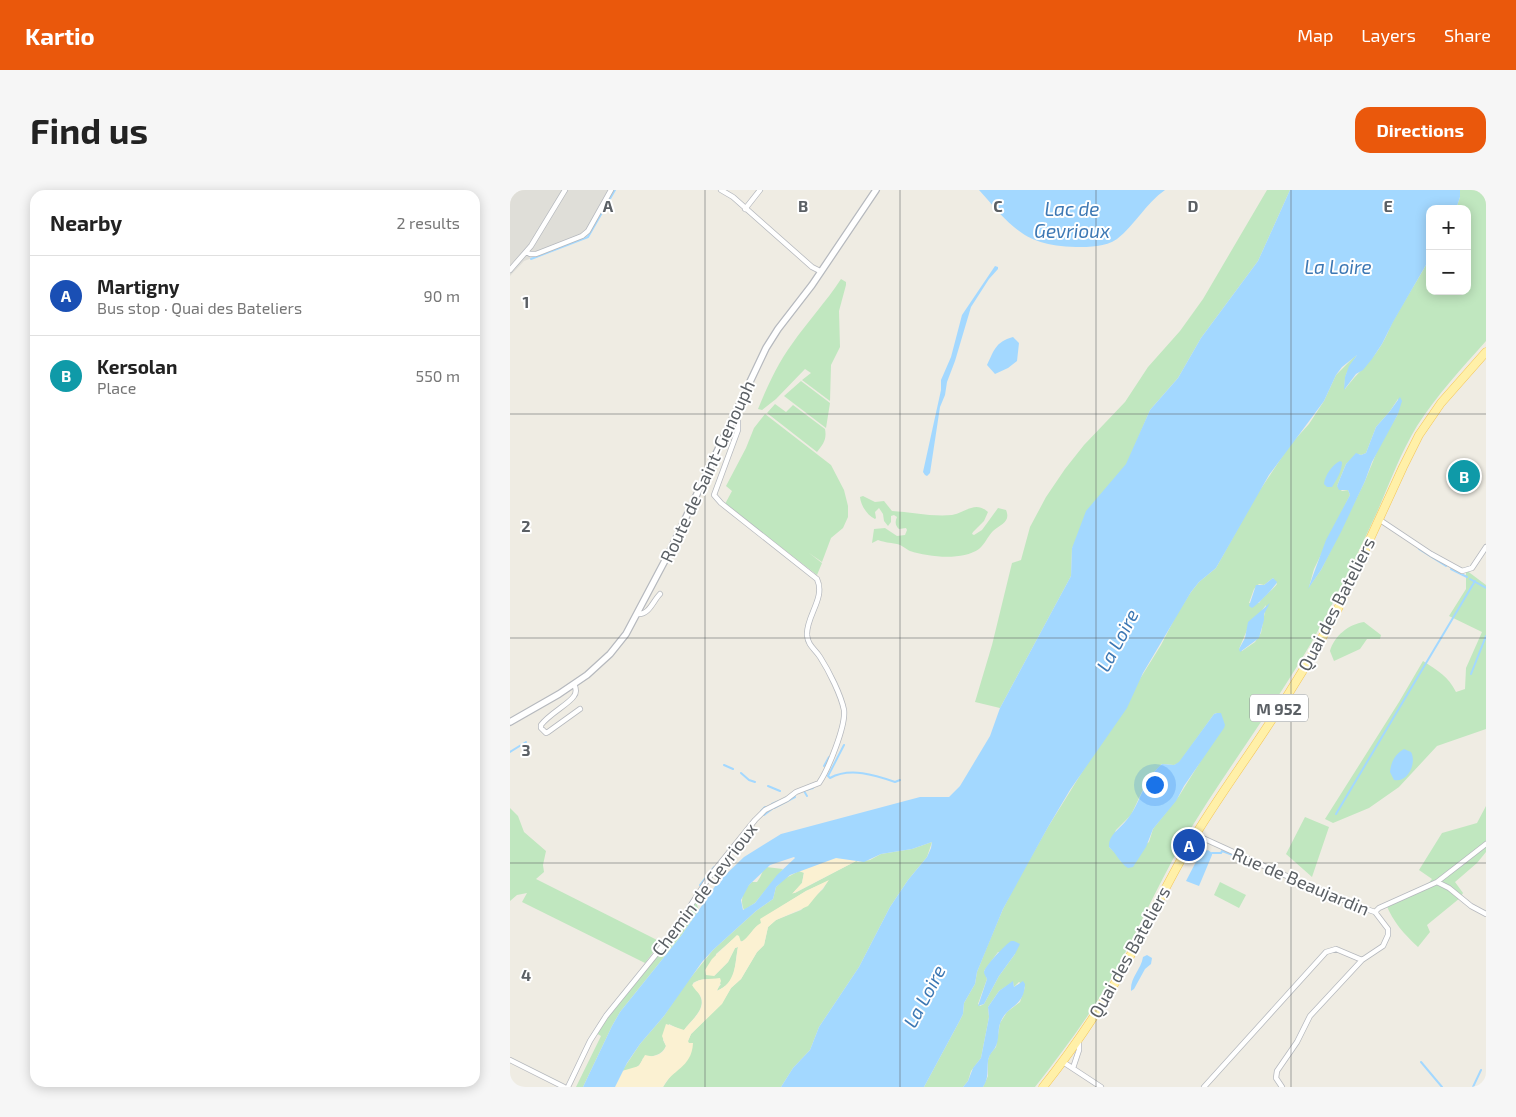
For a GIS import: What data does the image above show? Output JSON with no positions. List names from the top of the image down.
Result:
{
  "streets": {
    "main road": ["Quai des Bateliers", "M 952"],
    "street": ["Route de Saint-Genouph", "Rue de Beaujardin", "Chemin de Gevrioux"]
  },
  "crossings": [
    ["Route de Saint-Genouph", "Chemin de Gevrioux"],
    ["Quai des Bateliers", "Rue de Beaujardin"]
  ],
  "water": ["Lac de Gevrioux", "La Loire"],
  "page": {
    "header": "Kartio",
    "nav": ["Map", "Layers", "Share"],
    "buttons": "Directions",
    "title": "Find us",
    "heading": ["Nearby", "2 results"],
    "map_buttons": ["+", "−"],
    "list": [
      {
        "mark": "A",
        "name": "Martigny",
        "note": "Bus stop · Quai des Bateliers",
        "value": "90 m"
      },
      {
        "mark": "B",
        "name": "Kersolan",
        "note": "Place",
        "value": "550 m"
      }
    ],
    "pins": ["B", "A"]
  },
  "grid": {
    "columns": [
      "A",
      "B",
      "C",
      "D",
      "E"
    ],
    "rows": [
      "1",
      "2",
      "3",
      "4"
    ]
  }
}
